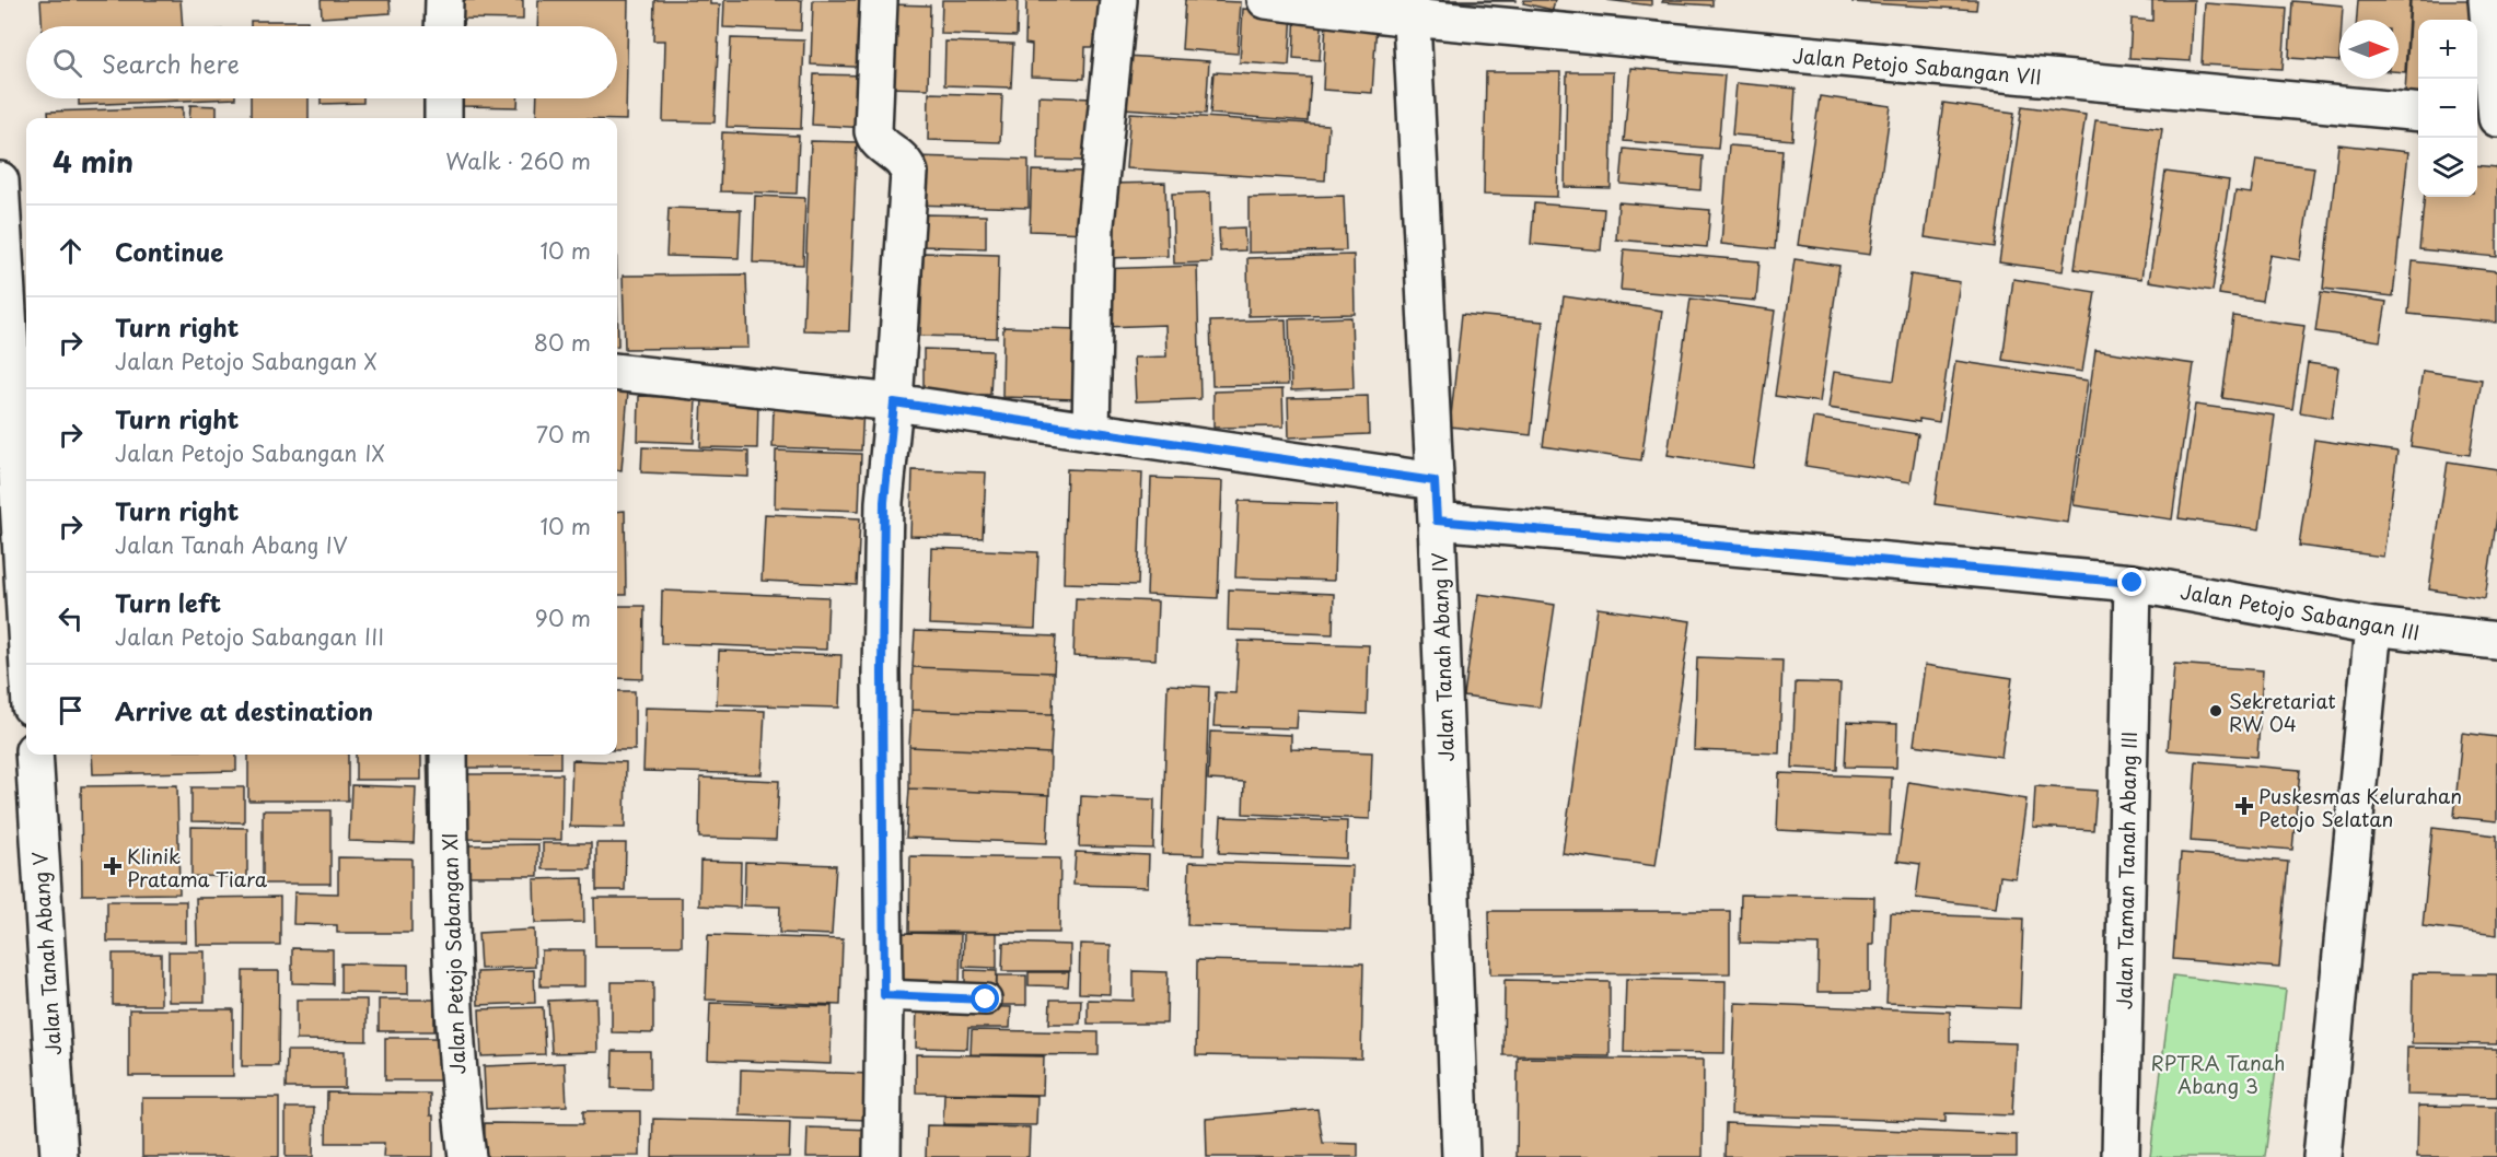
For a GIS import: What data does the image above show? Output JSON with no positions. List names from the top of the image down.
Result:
{
  "streets": {
    "street": [
      "Jalan Petojo Sabangan VII",
      "Jalan Petojo Sabangan III",
      "Jalan Tanah Abang IV",
      "Jalan Taman Tanah Abang III",
      "Jalan Tanah Abang V",
      "Jalan Petojo Sabangan XI"
    ]
  },
  "crossings": [
    ["Jalan Petojo Sabangan VII", "Jalan Tanah Abang IV"],
    ["Jalan Petojo Sabangan III", "Jalan Tanah Abang IV"],
    ["Jalan Petojo Sabangan III", "Jalan Taman Tanah Abang III"]
  ],
  "parks": ["RPTRA Tanah Abang 3"],
  "places": {
    "other": ["Sekretariat RW 04"],
    "health": ["Puskesmas Kelurahan Petojo Selatan", "Klinik Pratama Tiara"]
  },
  "north": "right",
  "page": {
    "map_buttons": ["+", "−"],
    "search": "Search here",
    "heading": ["4 min", "Walk · 260 m"],
    "list": [
      ["Continue", "10 m"],
      ["Turn right", "Jalan Petojo Sabangan X", "80 m"],
      ["Turn right", "Jalan Petojo Sabangan IX", "70 m"],
      ["Turn right", "Jalan Tanah Abang IV", "10 m"],
      ["Turn left", "Jalan Petojo Sabangan III", "90 m"],
      "Arrive at destination"
    ]
  }
}
